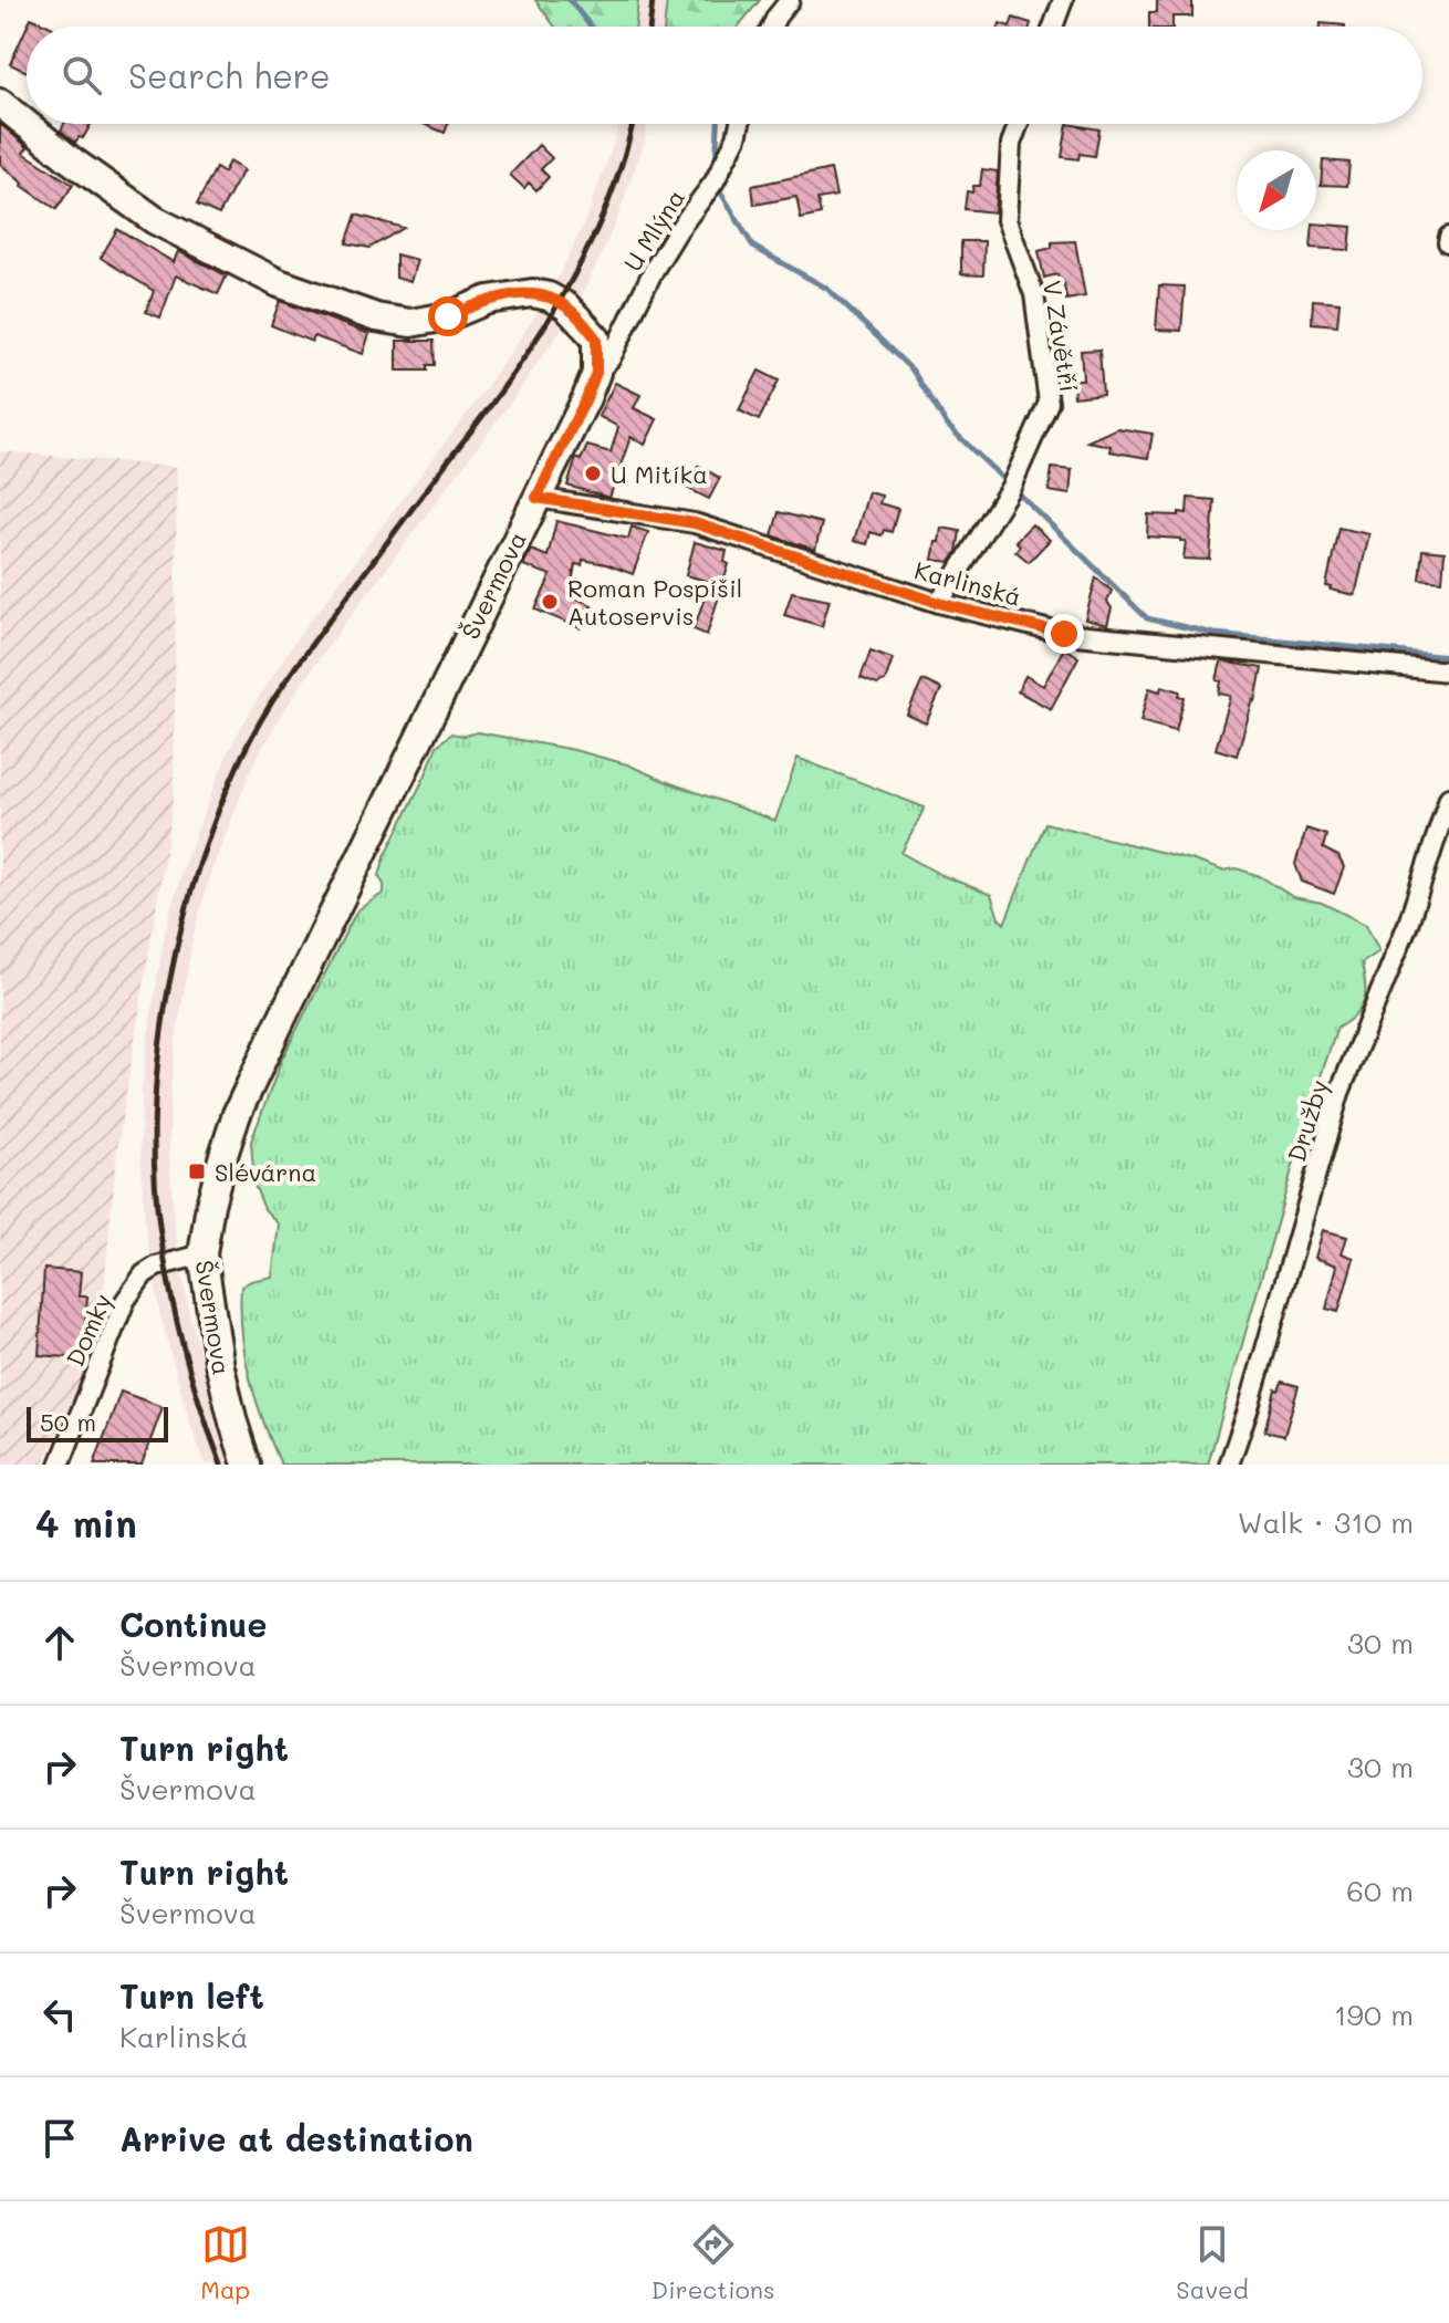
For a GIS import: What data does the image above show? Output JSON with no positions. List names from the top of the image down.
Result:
{
  "streets": {
    "street": [
      "U Mlýna",
      "V Závětří",
      "Karlinská",
      "Švermova",
      "Družby",
      "Domky"
    ]
  },
  "crossings": [
    ["U Mlýna", "Švermova"],
    ["V Závětří", "Karlinská"],
    ["Karlinská", "Švermova"],
    ["Švermova", "Domky"]
  ],
  "places": {
    "other": ["U Mitíka", "Roman Pospíšil Autoservis"],
    "transit": ["Slévárna"]
  },
  "scale_bar": "50 m",
  "north": "bottom left",
  "page": {
    "search": "Search here",
    "scale": "50 m",
    "heading": ["4 min", "Walk · 310 m"],
    "list": [
      ["Continue", "Švermova", "30 m"],
      ["Turn right", "Švermova", "30 m"],
      ["Turn right", "Švermova", "60 m"],
      ["Turn left", "Karlinská", "190 m"],
      "Arrive at destination"
    ],
    "nav": ["Map", "Directions", "Saved"]
  }
}
